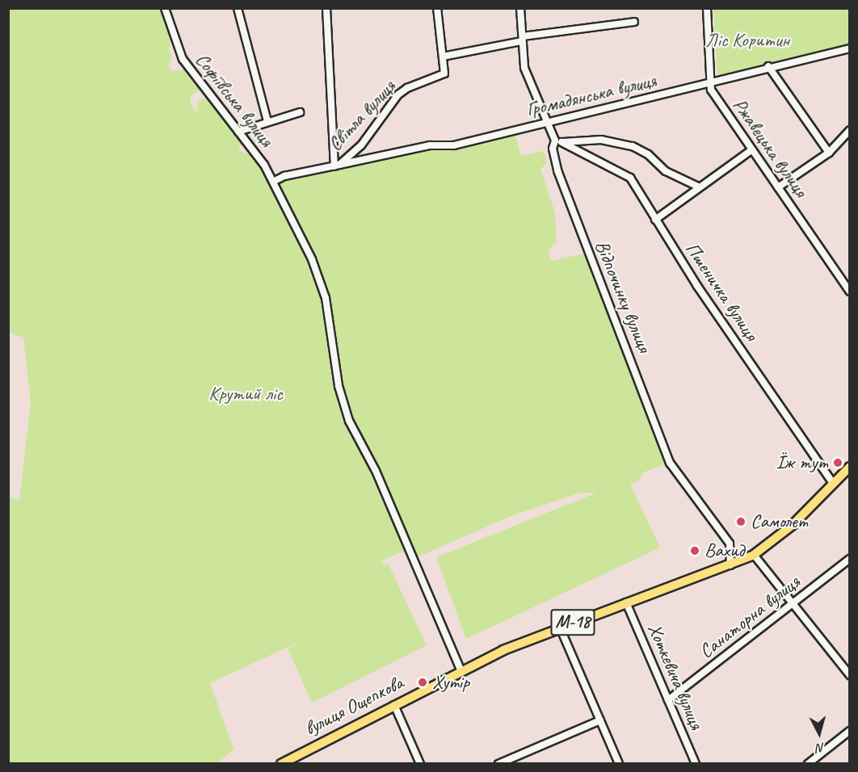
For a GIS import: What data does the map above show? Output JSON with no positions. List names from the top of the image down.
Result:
{
  "streets": {
    "highway": ["М-18", "вулиця Ощепкова"],
    "street": [
      "Громадянська вулиця",
      "Софіївська вулиця",
      "Світла вулиця",
      "Ржавецька вулиця",
      "Пшеничка вулиця",
      "Відпочинку вулиця",
      "Санаторна вулиця",
      "Хоткевича вулиця"
    ]
  },
  "crossings": [
    ["Громадянська вулиця", "Світла вулиця"],
    ["Громадянська вулиця", "Ржавецька вулиця"],
    ["Софіївська вулиця", "Світла вулиця"],
    ["Софіївська вулиця", "вулиця Ощепкова"],
    ["Пшеничка вулиця", "вулиця Ощепкова"],
    ["Відпочинку вулиця", "вулиця Ощепкова"],
    ["Санаторна вулиця", "Хоткевича вулиця"],
    ["Хоткевича вулиця", "вулиця Ощепкова"]
  ],
  "parks": ["Ліс Коритин", "Крутий ліс"],
  "places": [
    "Їж тут",
    "Самолет",
    "Вахид",
    "Хутір"
  ],
  "north": "bottom"
}
